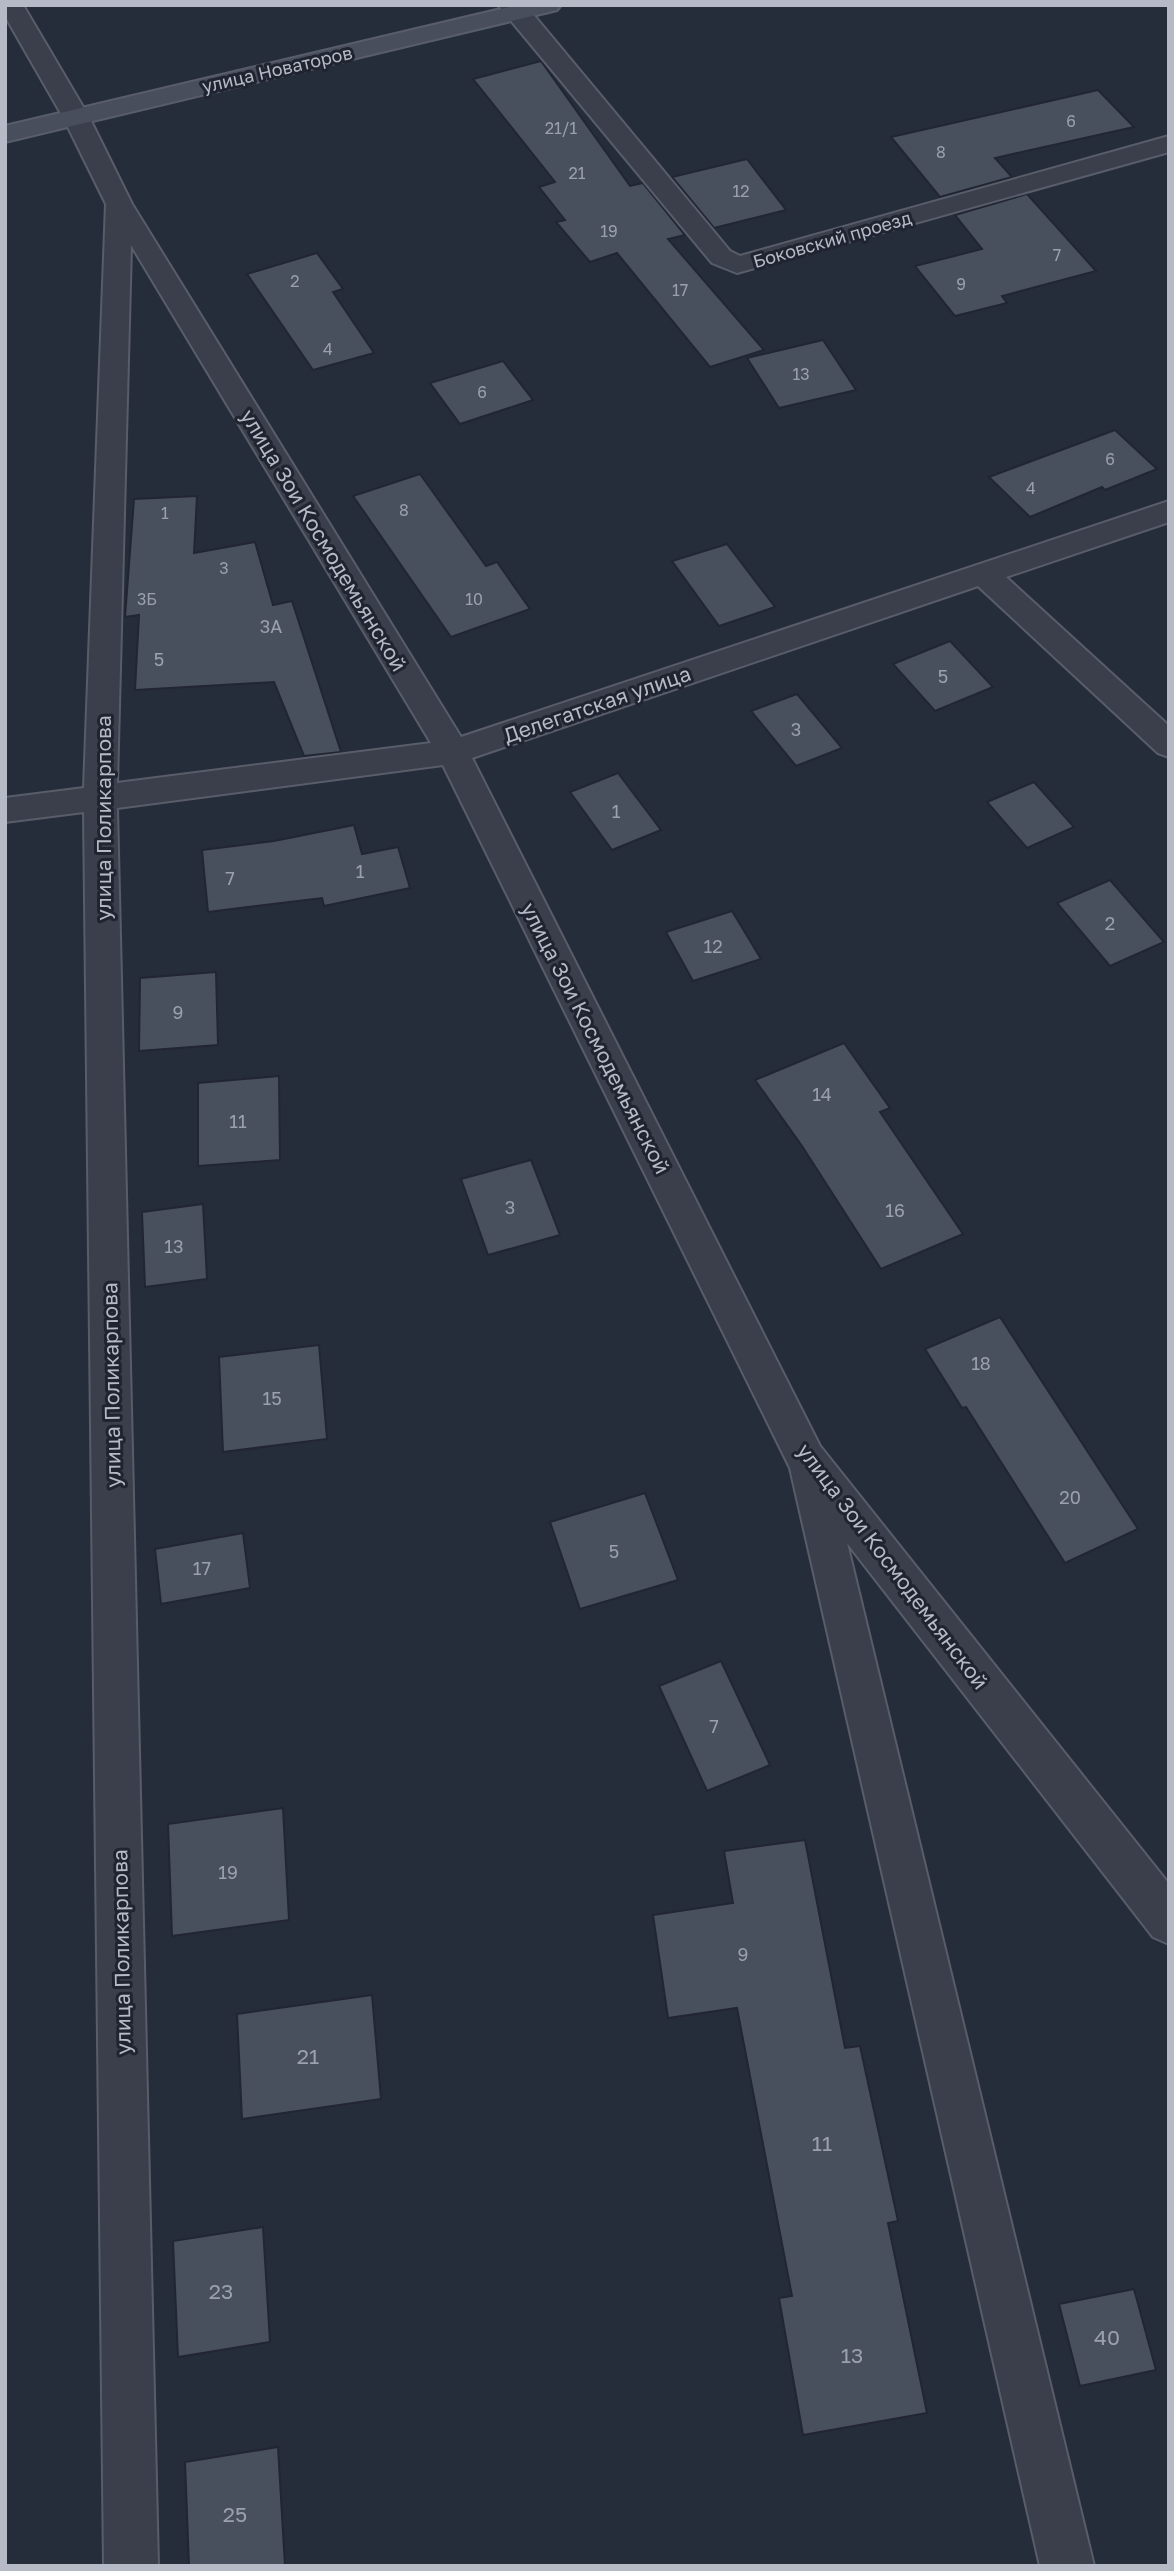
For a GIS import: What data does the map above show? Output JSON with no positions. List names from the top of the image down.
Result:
{
  "streets": {
    "main road": ["улица Новаторов"],
    "street": [
      "Боковский проезд",
      "улица Зои Космодемьянской",
      "Делегатская улица",
      "улица Поликарпова"
    ]
  },
  "crossings": [
    ["улица Новаторов", "Боковский проезд"],
    ["улица Новаторов", "улица Зои Космодемьянской"],
    ["улица Зои Космодемьянской", "Делегатская улица"],
    ["улица Зои Космодемьянской", "улица Поликарпова"],
    ["Делегатская улица", "улица Поликарпова"]
  ],
  "house_numbers": [
    "6",
    "21/1",
    "8",
    "21",
    "12",
    "19",
    "7",
    "2",
    "9",
    "17",
    "4",
    "13",
    "6",
    "6",
    "4",
    "8",
    "1",
    "3",
    "3Б",
    "10",
    "3А",
    "5",
    "5",
    "3",
    "1",
    "1",
    "7",
    "2",
    "12",
    "9",
    "14",
    "11",
    "3",
    "16",
    "13",
    "18",
    "15",
    "20",
    "5",
    "17",
    "7",
    "19",
    "9",
    "21",
    "11",
    "23",
    "40",
    "13",
    "25"
  ]
}
